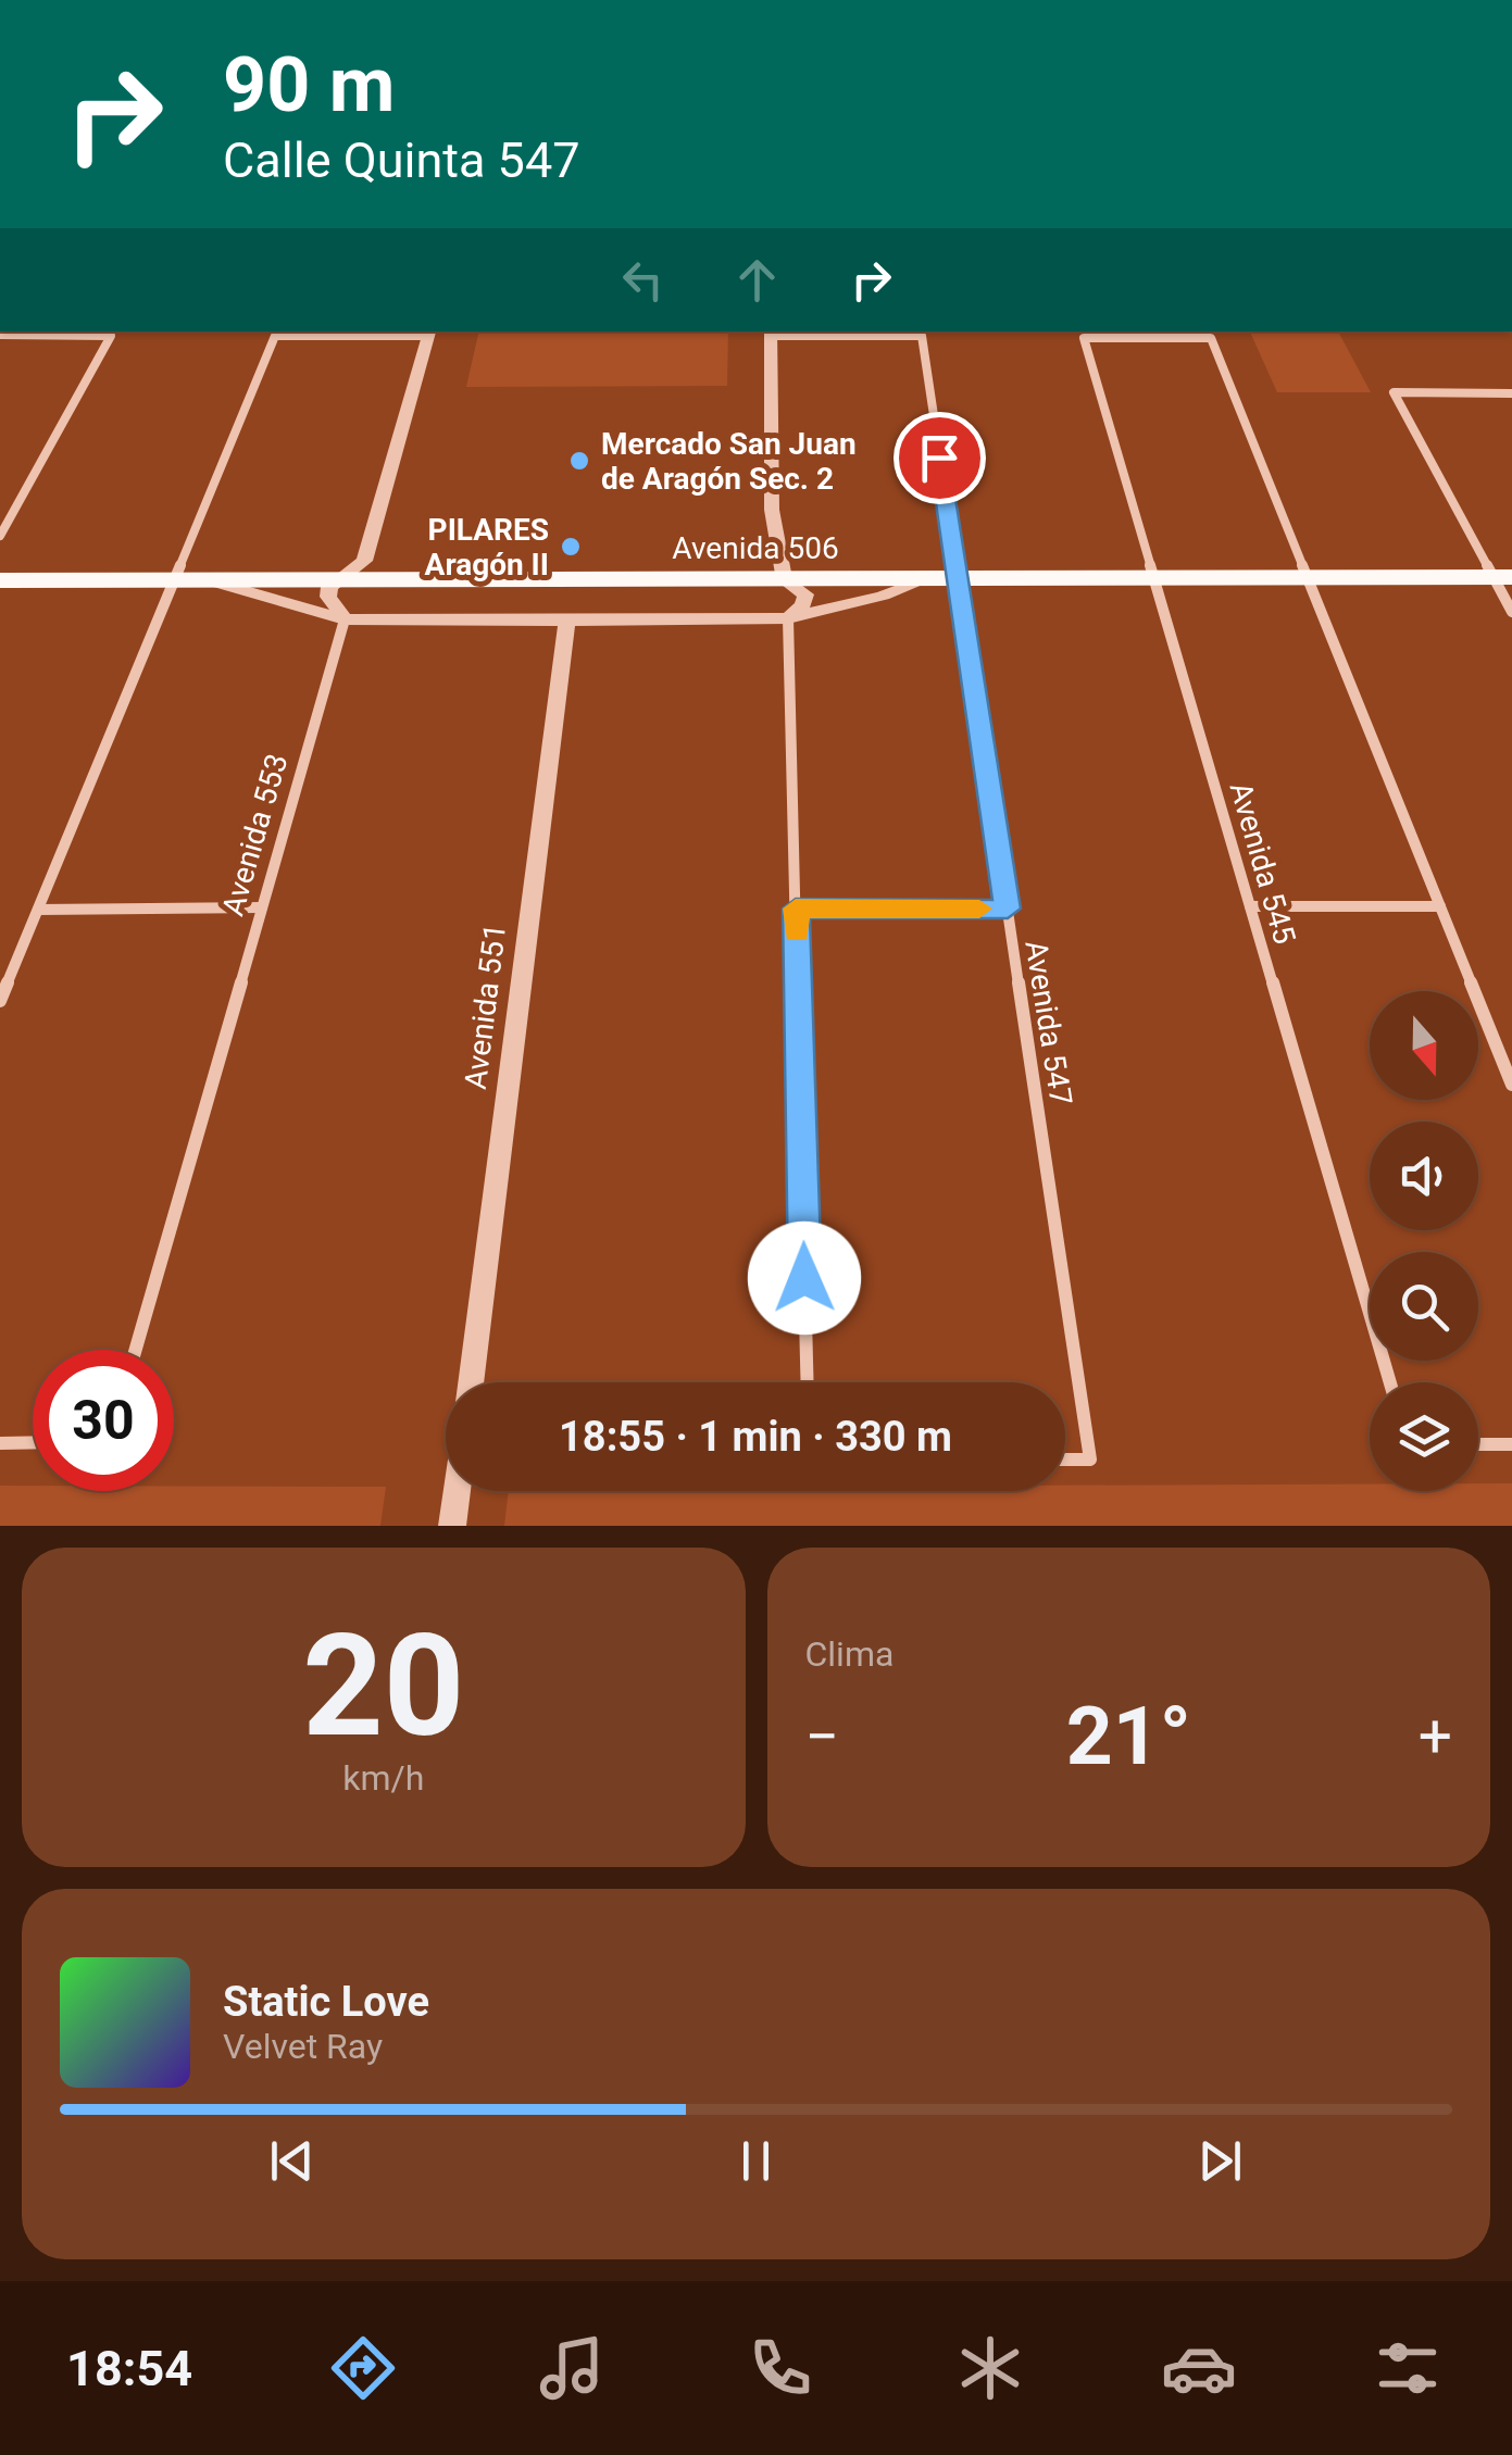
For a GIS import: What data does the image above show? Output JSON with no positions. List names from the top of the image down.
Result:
{
  "streets": {
    "main road": ["Avenida 506"],
    "street": [
      "Avenida 553",
      "Avenida 545",
      "Avenida 551",
      "Avenida 547"
    ]
  },
  "crossings": [
    ["Avenida 506", "Avenida 545"],
    ["Avenida 506", "Avenida 547"]
  ],
  "places": ["Mercado San Juan de Aragón Sec. 2", "PILARES Aragón II"],
  "north": "bottom",
  "page": {
    "turn": ["90 m", "Calle Quinta 547"],
    "limit": "30",
    "trip": "18:55 · 1 min · 330 m",
    "tile": [
      ["20", "km/h"],
      "Clima"
    ],
    "heat": ["−", "21°", "+"],
    "song": ["Static Love", "Velvet Ray"],
    "tabs": "18:54"
  }
}
